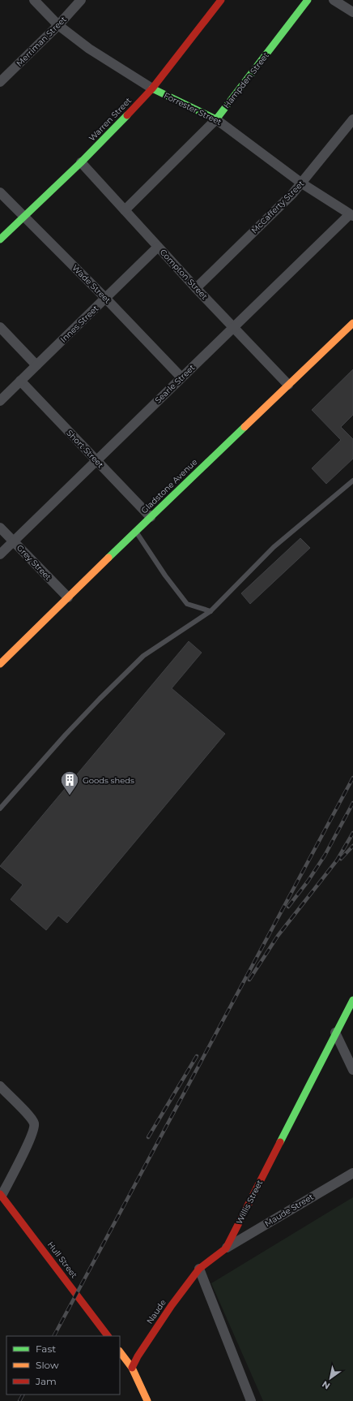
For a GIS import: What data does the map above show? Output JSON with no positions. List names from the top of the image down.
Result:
{
  "streets": {
    "street": [
      "Merriman Street",
      "Hampden Street",
      "Forrester Street",
      "Warren Street",
      "McCafferty Street",
      "Compton Street",
      "Wade Street",
      "Innes Street",
      "Searle Street",
      "Short Street",
      "Gladstone Avenue",
      "Grey Street",
      "Willis Street",
      "Maude Street",
      "Hull Street",
      "Naude"
    ]
  },
  "crossings": [
    ["Merriman Street", "Forrester Street"],
    ["Hampden Street", "Forrester Street"],
    ["Hampden Street", "Compton Street"],
    ["Forrester Street", "Warren Street"],
    ["Forrester Street", "McCafferty Street"],
    ["Forrester Street", "Searle Street"],
    ["Warren Street", "Compton Street"],
    ["Warren Street", "Wade Street"],
    ["McCafferty Street", "Compton Street"],
    ["Compton Street", "Innes Street"],
    ["Compton Street", "Searle Street"],
    ["Compton Street", "Gladstone Avenue"],
    ["Wade Street", "Innes Street"],
    ["Wade Street", "Searle Street"],
    ["Innes Street", "Short Street"],
    ["Searle Street", "Short Street"],
    ["Searle Street", "Grey Street"],
    ["Short Street", "Gladstone Avenue"],
    ["Gladstone Avenue", "Grey Street"],
    ["Willis Street", "Maude Street"],
    ["Willis Street", "Naude"]
  ],
  "places": {
    "building": ["Goods sheds"]
  },
  "legend": ["Fast", "Slow", "Jam"],
  "north": "bottom left"
}
